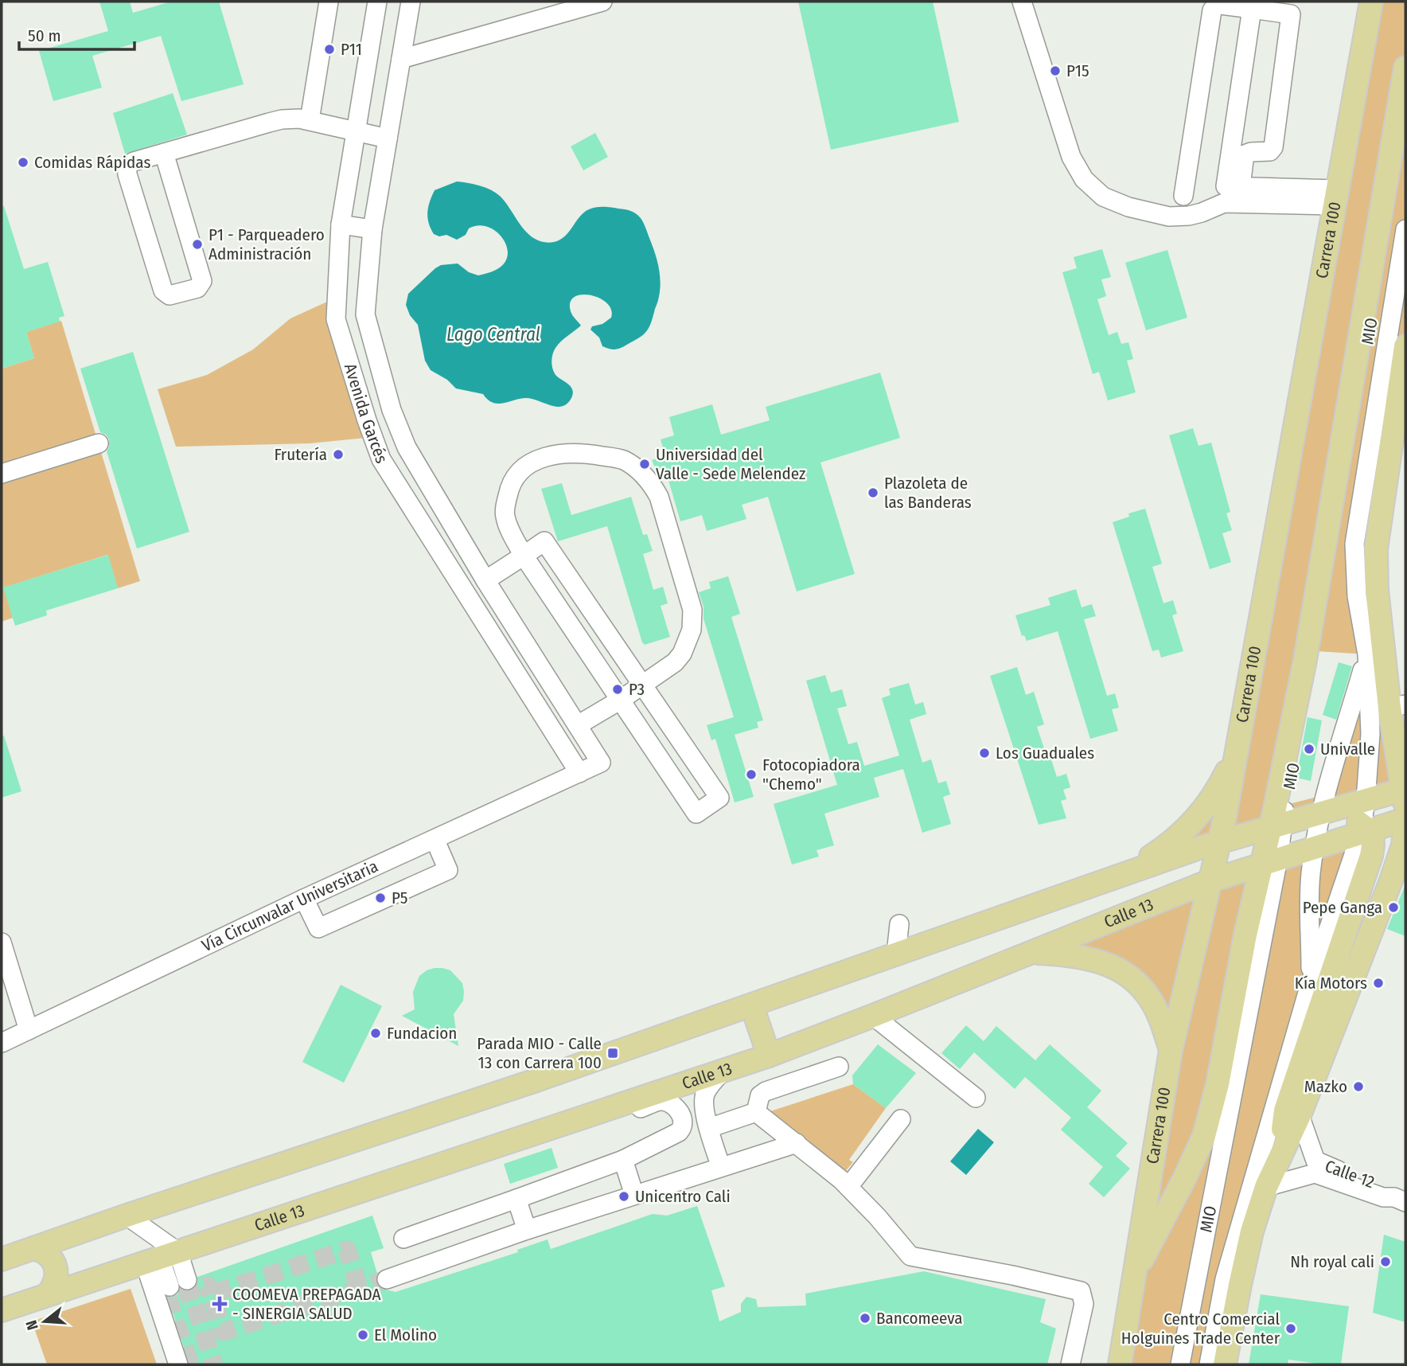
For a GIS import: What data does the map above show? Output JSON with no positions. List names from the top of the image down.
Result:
{
  "streets": {
    "main road": ["Carrera 100", "Calle 13"],
    "street": [
      "MIO",
      "Avenida Garcés",
      "Vía Circunvalar Universitaria",
      "Calle 12"
    ]
  },
  "crossings": [
    ["Carrera 100", "Calle 13"],
    ["MIO", "Calle 13"],
    ["Avenida Garcés", "Vía Circunvalar Universitaria"]
  ],
  "water": ["Lago Central"],
  "places": {
    "other": [
      "P11",
      "P15",
      "Comidas Rápidas",
      "P1 - Parqueadero Administración",
      "Frutería",
      "Universidad del Valle - Sede Melendez",
      "Plazoleta de las Banderas",
      "P3",
      "Univalle",
      "Los Guaduales",
      "Fotocopiadora \"Chemo\"",
      "P5",
      "Pepe Ganga",
      "Kía Motors",
      "Fundacion",
      "Mazko",
      "Unicentro Cali",
      "Nh royal cali",
      "Bancomeeva",
      "Centro Comercial Holguines Trade Center",
      "El Molino"
    ],
    "transit": ["Parada MIO - Calle 13 con Carrera 100"],
    "health": ["COOMEVA PREPAGADA - SINERGIA SALUD"]
  },
  "scale_bar": "50 m",
  "north": "left"
}
